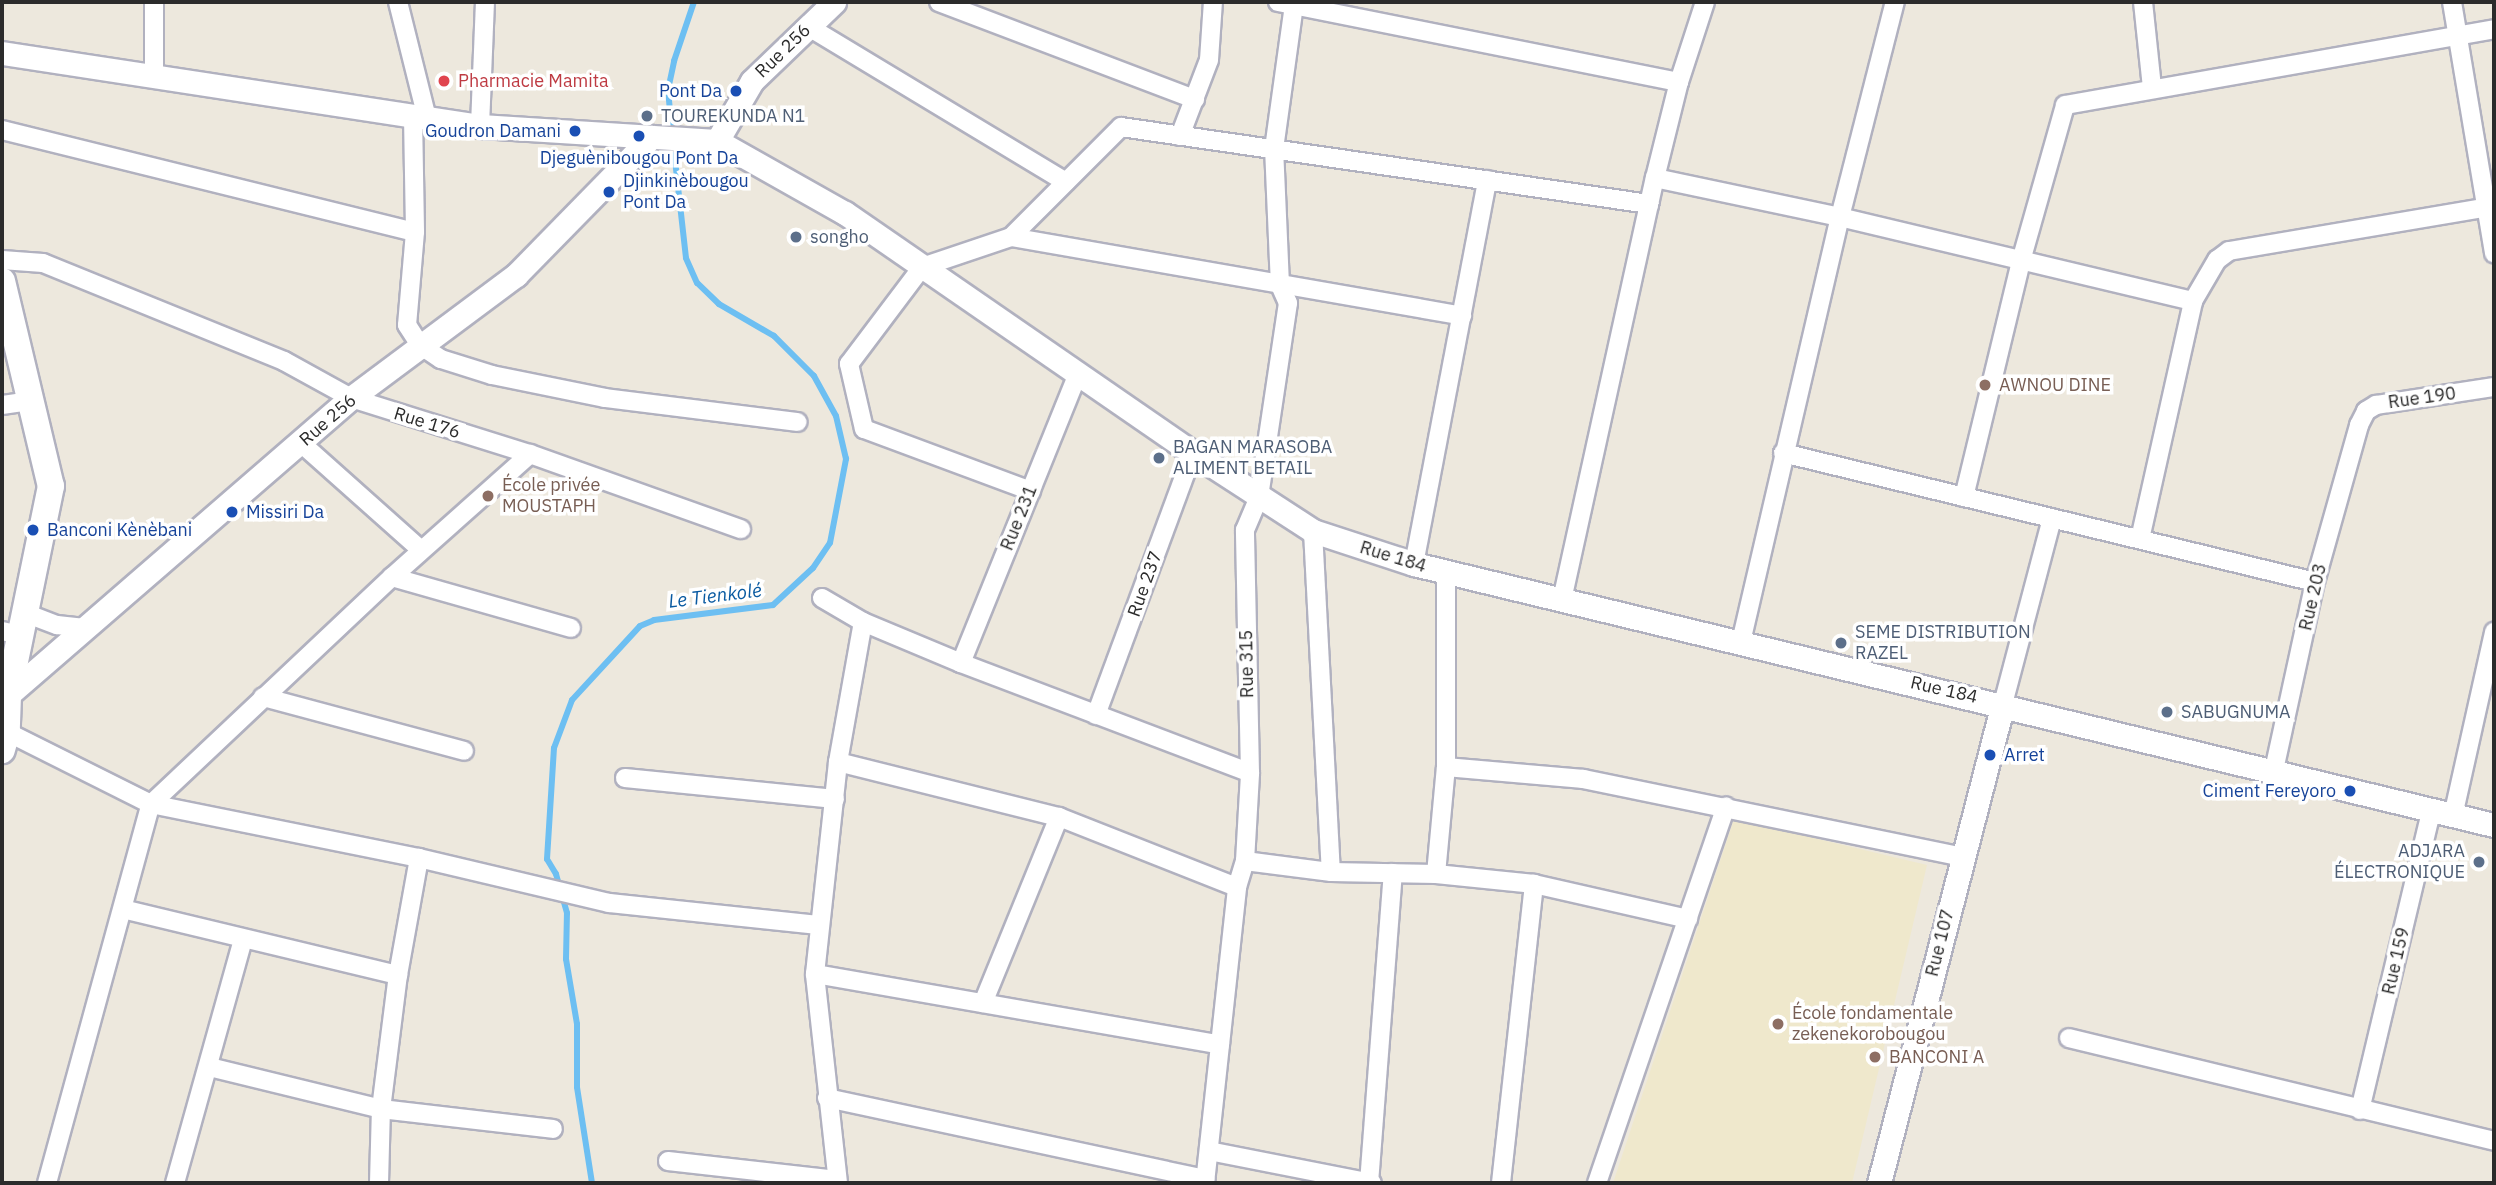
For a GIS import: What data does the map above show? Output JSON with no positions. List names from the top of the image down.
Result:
{
  "streets": {
    "street": [
      "Rue 256",
      "Rue 190",
      "Rue 176",
      "Rue 231",
      "Rue 184",
      "Rue 237",
      "Rue 203",
      "Rue 315",
      "Rue 107",
      "Rue 159"
    ]
  },
  "crossings": [
    ["Rue 256", "Rue 176"],
    ["Rue 256", "Rue 184"],
    ["Rue 190", "Rue 203"],
    ["Rue 231", "Rue 184"],
    ["Rue 184", "Rue 237"],
    ["Rue 184", "Rue 203"],
    ["Rue 184", "Rue 315"],
    ["Rue 184", "Rue 107"],
    ["Rue 184", "Rue 159"]
  ],
  "water": ["Le Tienkolé"],
  "places": [
    "Pharmacie Mamita",
    "Pont Da",
    "TOUREKUNDA N1",
    "Goudron Damani",
    "Djeguènibougou Pont Da",
    "Djinkinèbougou Pont Da",
    "songho",
    "AWNOU DINE",
    "BAGAN MARASOBA ALIMENT BETAIL",
    "École privée MOUSTAPH",
    "Missiri Da",
    "Banconi Kènèbani",
    "SEME DISTRIBUTION RAZEL",
    "SABUGNUMA",
    "Arret",
    "Ciment Fereyoro",
    "ADJARA ÉLECTRONIQUE",
    "École fondamentale zekenekorobougou",
    "BANCONI A"
  ]
}
